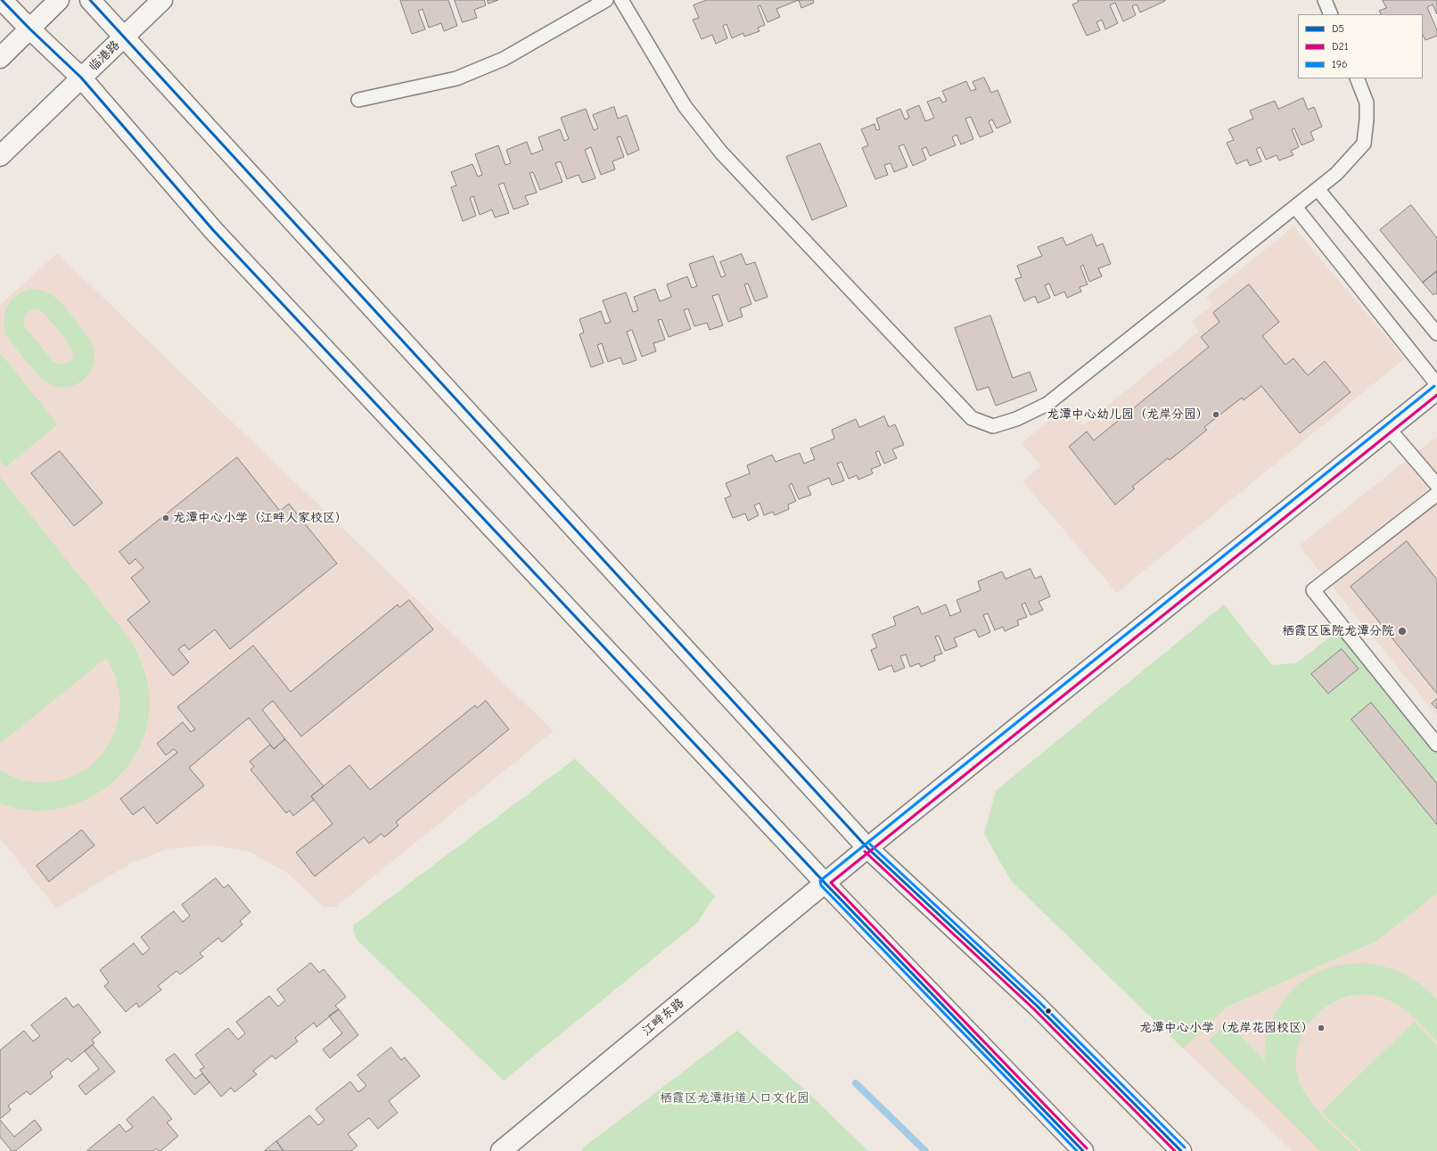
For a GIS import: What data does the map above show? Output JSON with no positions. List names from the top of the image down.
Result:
{
  "streets": {
    "main road": ["临港路", "江畔东路"]
  },
  "parks": ["栖霞区龙潭街道人口文化园"],
  "places": [
    "龙潭中心幼儿园（龙岸分园）",
    "龙潭中心小学（江畔人家校区）",
    "栖霞区医院龙潭分院",
    "龙潭中心小学（龙岸花园校区）"
  ],
  "lines": ["transit line D5", "transit line 196", "transit line D21"],
  "legend": ["D5", "D21", "196"]
}
